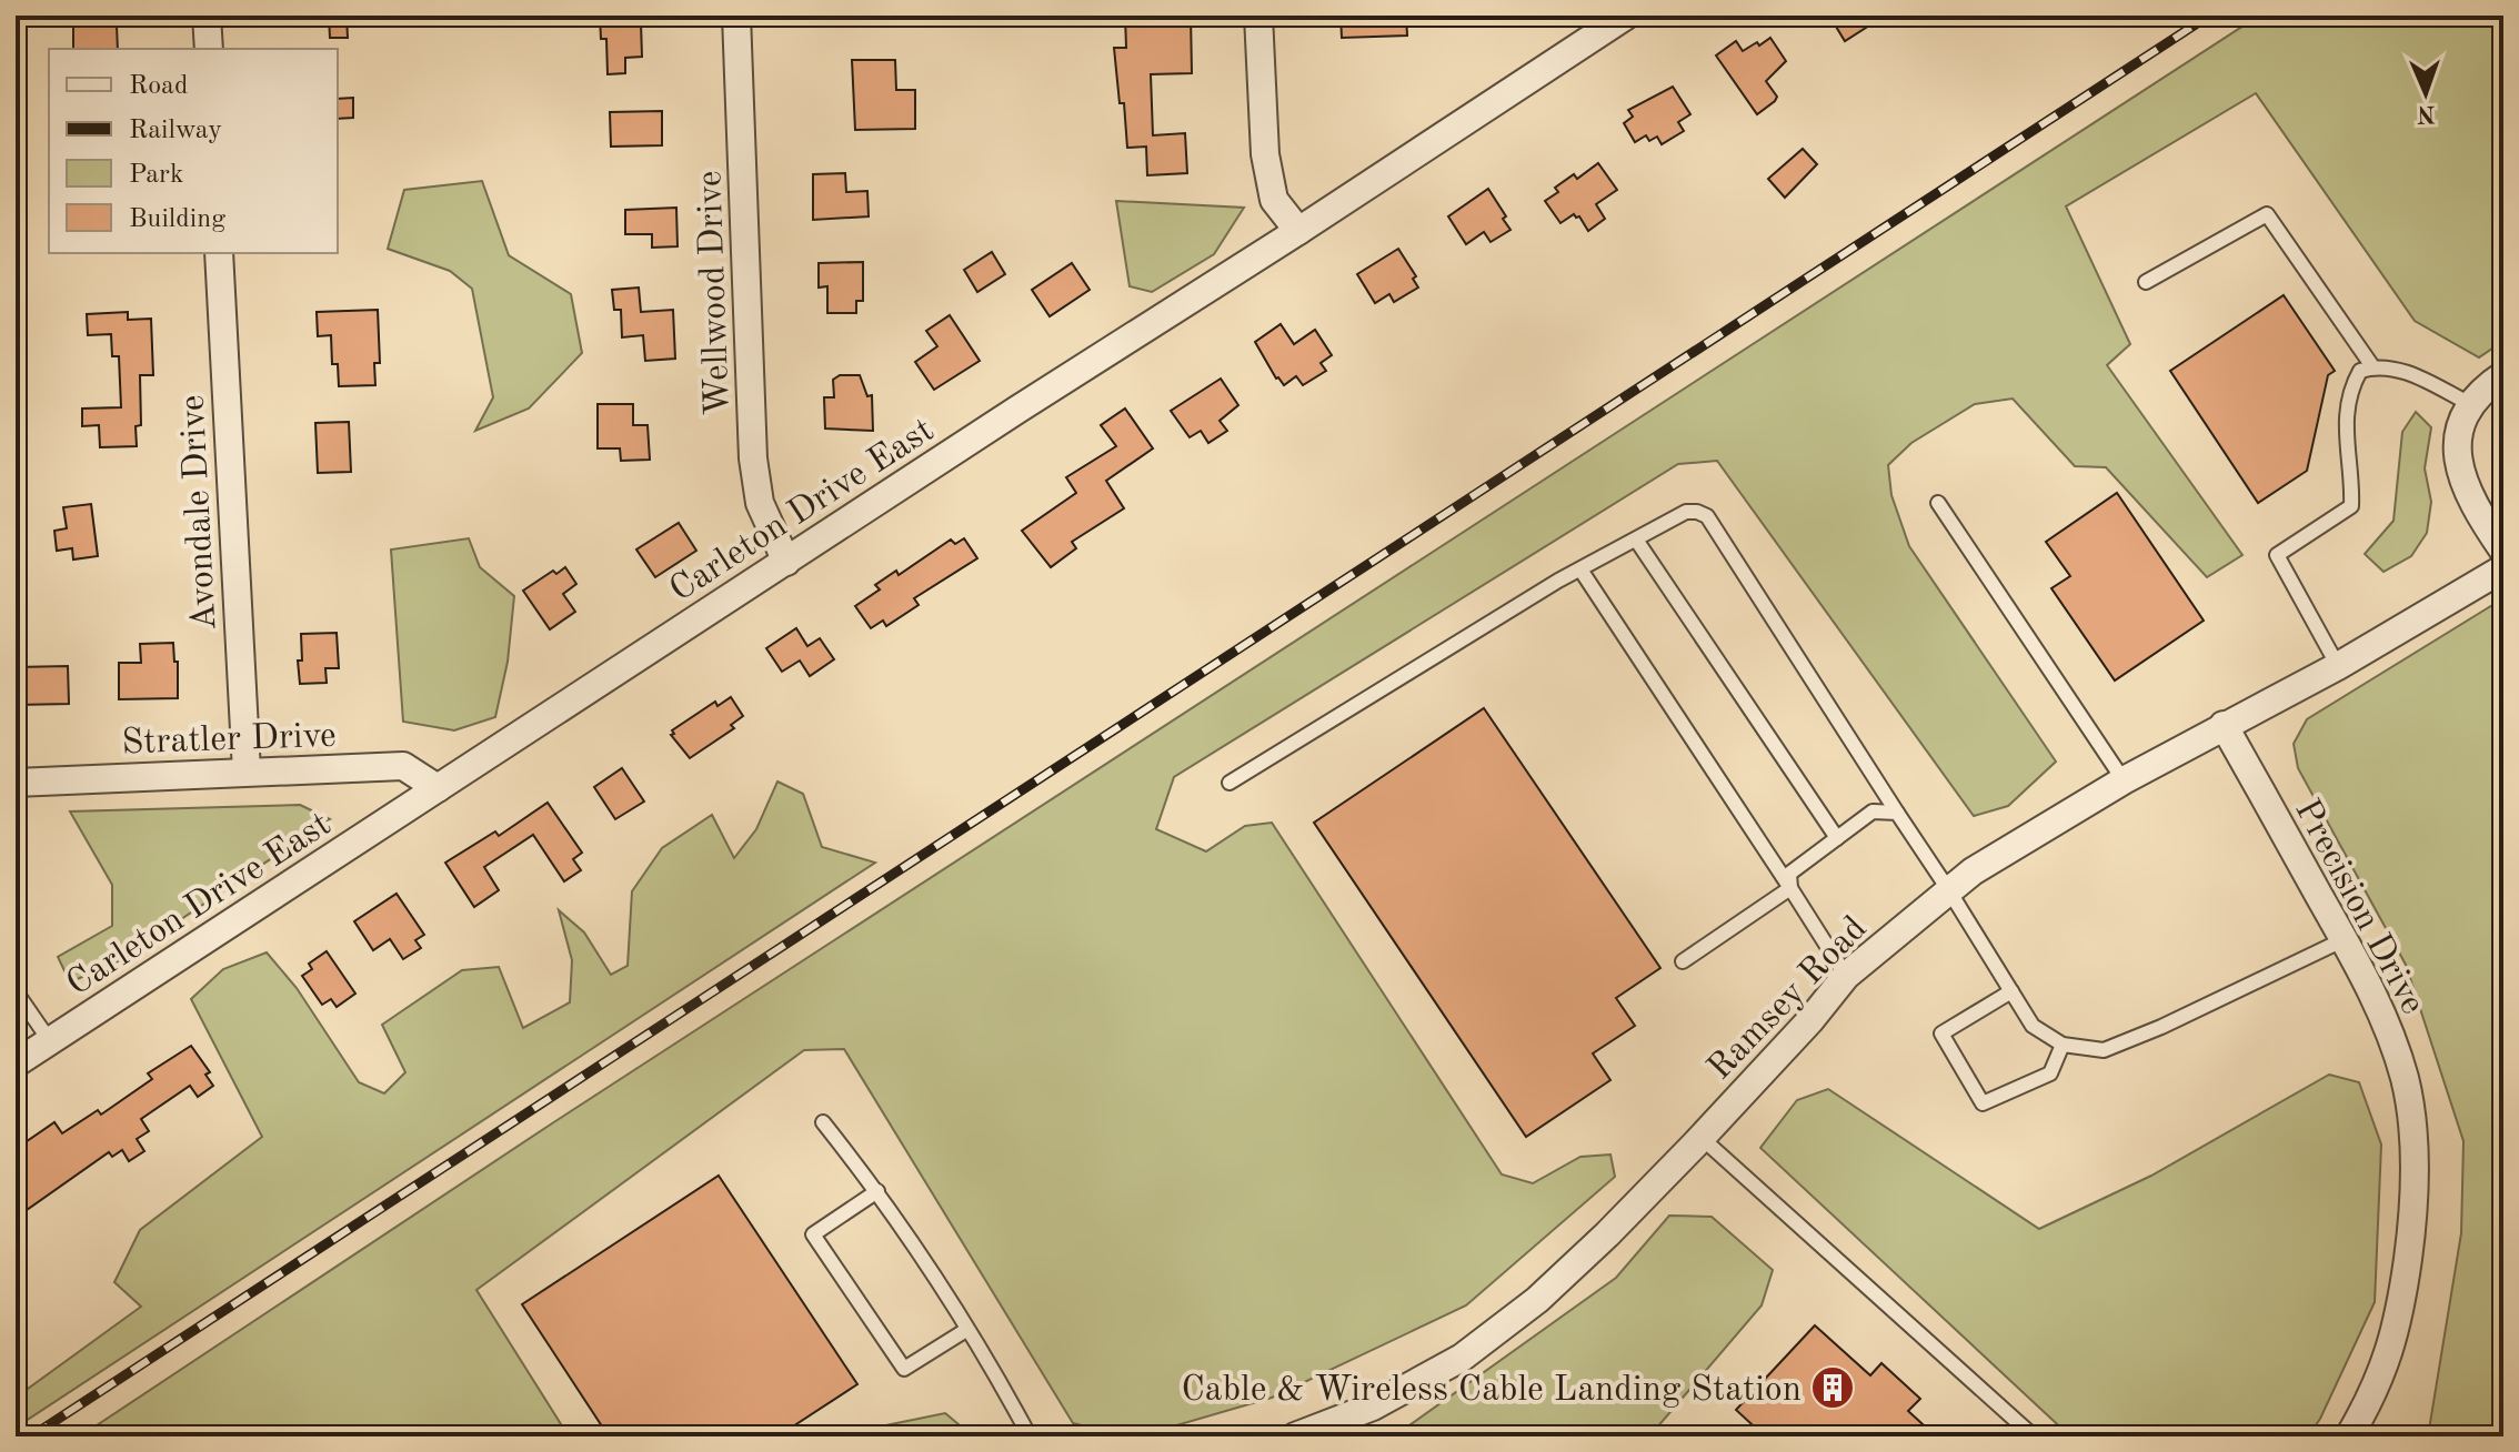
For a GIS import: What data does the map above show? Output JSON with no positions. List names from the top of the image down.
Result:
{
  "streets": {
    "street": [
      "Wellwood Drive",
      "Carleton Drive East",
      "Avondale Drive",
      "Stratler Drive",
      "Precision Drive",
      "Ramsey Road"
    ]
  },
  "crossings": [
    ["Wellwood Drive", "Carleton Drive East"],
    ["Carleton Drive East", "Stratler Drive"],
    ["Avondale Drive", "Stratler Drive"],
    ["Precision Drive", "Ramsey Road"]
  ],
  "places": {
    "building": ["Cable & Wireless Cable Landing Station"]
  },
  "legend": [
    "Road",
    "Railway",
    "Park",
    "Building"
  ],
  "north": "bottom"
}
